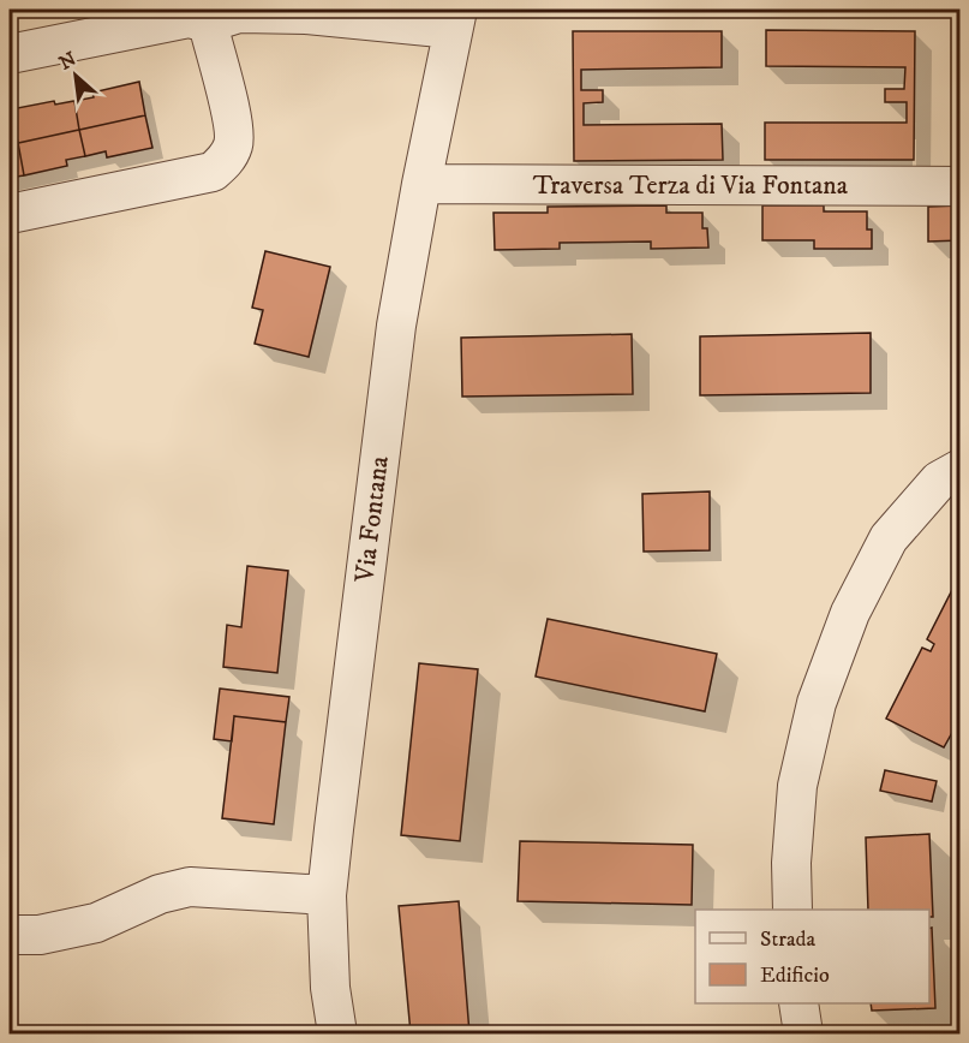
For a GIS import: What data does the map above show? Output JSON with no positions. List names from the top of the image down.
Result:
{
  "streets": {
    "street": ["Traversa Terza di Via Fontana", "Via Fontana"]
  },
  "crossings": [
    ["Traversa Terza di Via Fontana", "Via Fontana"]
  ],
  "legend": ["Strada", "Edificio"],
  "north": "top left"
}
